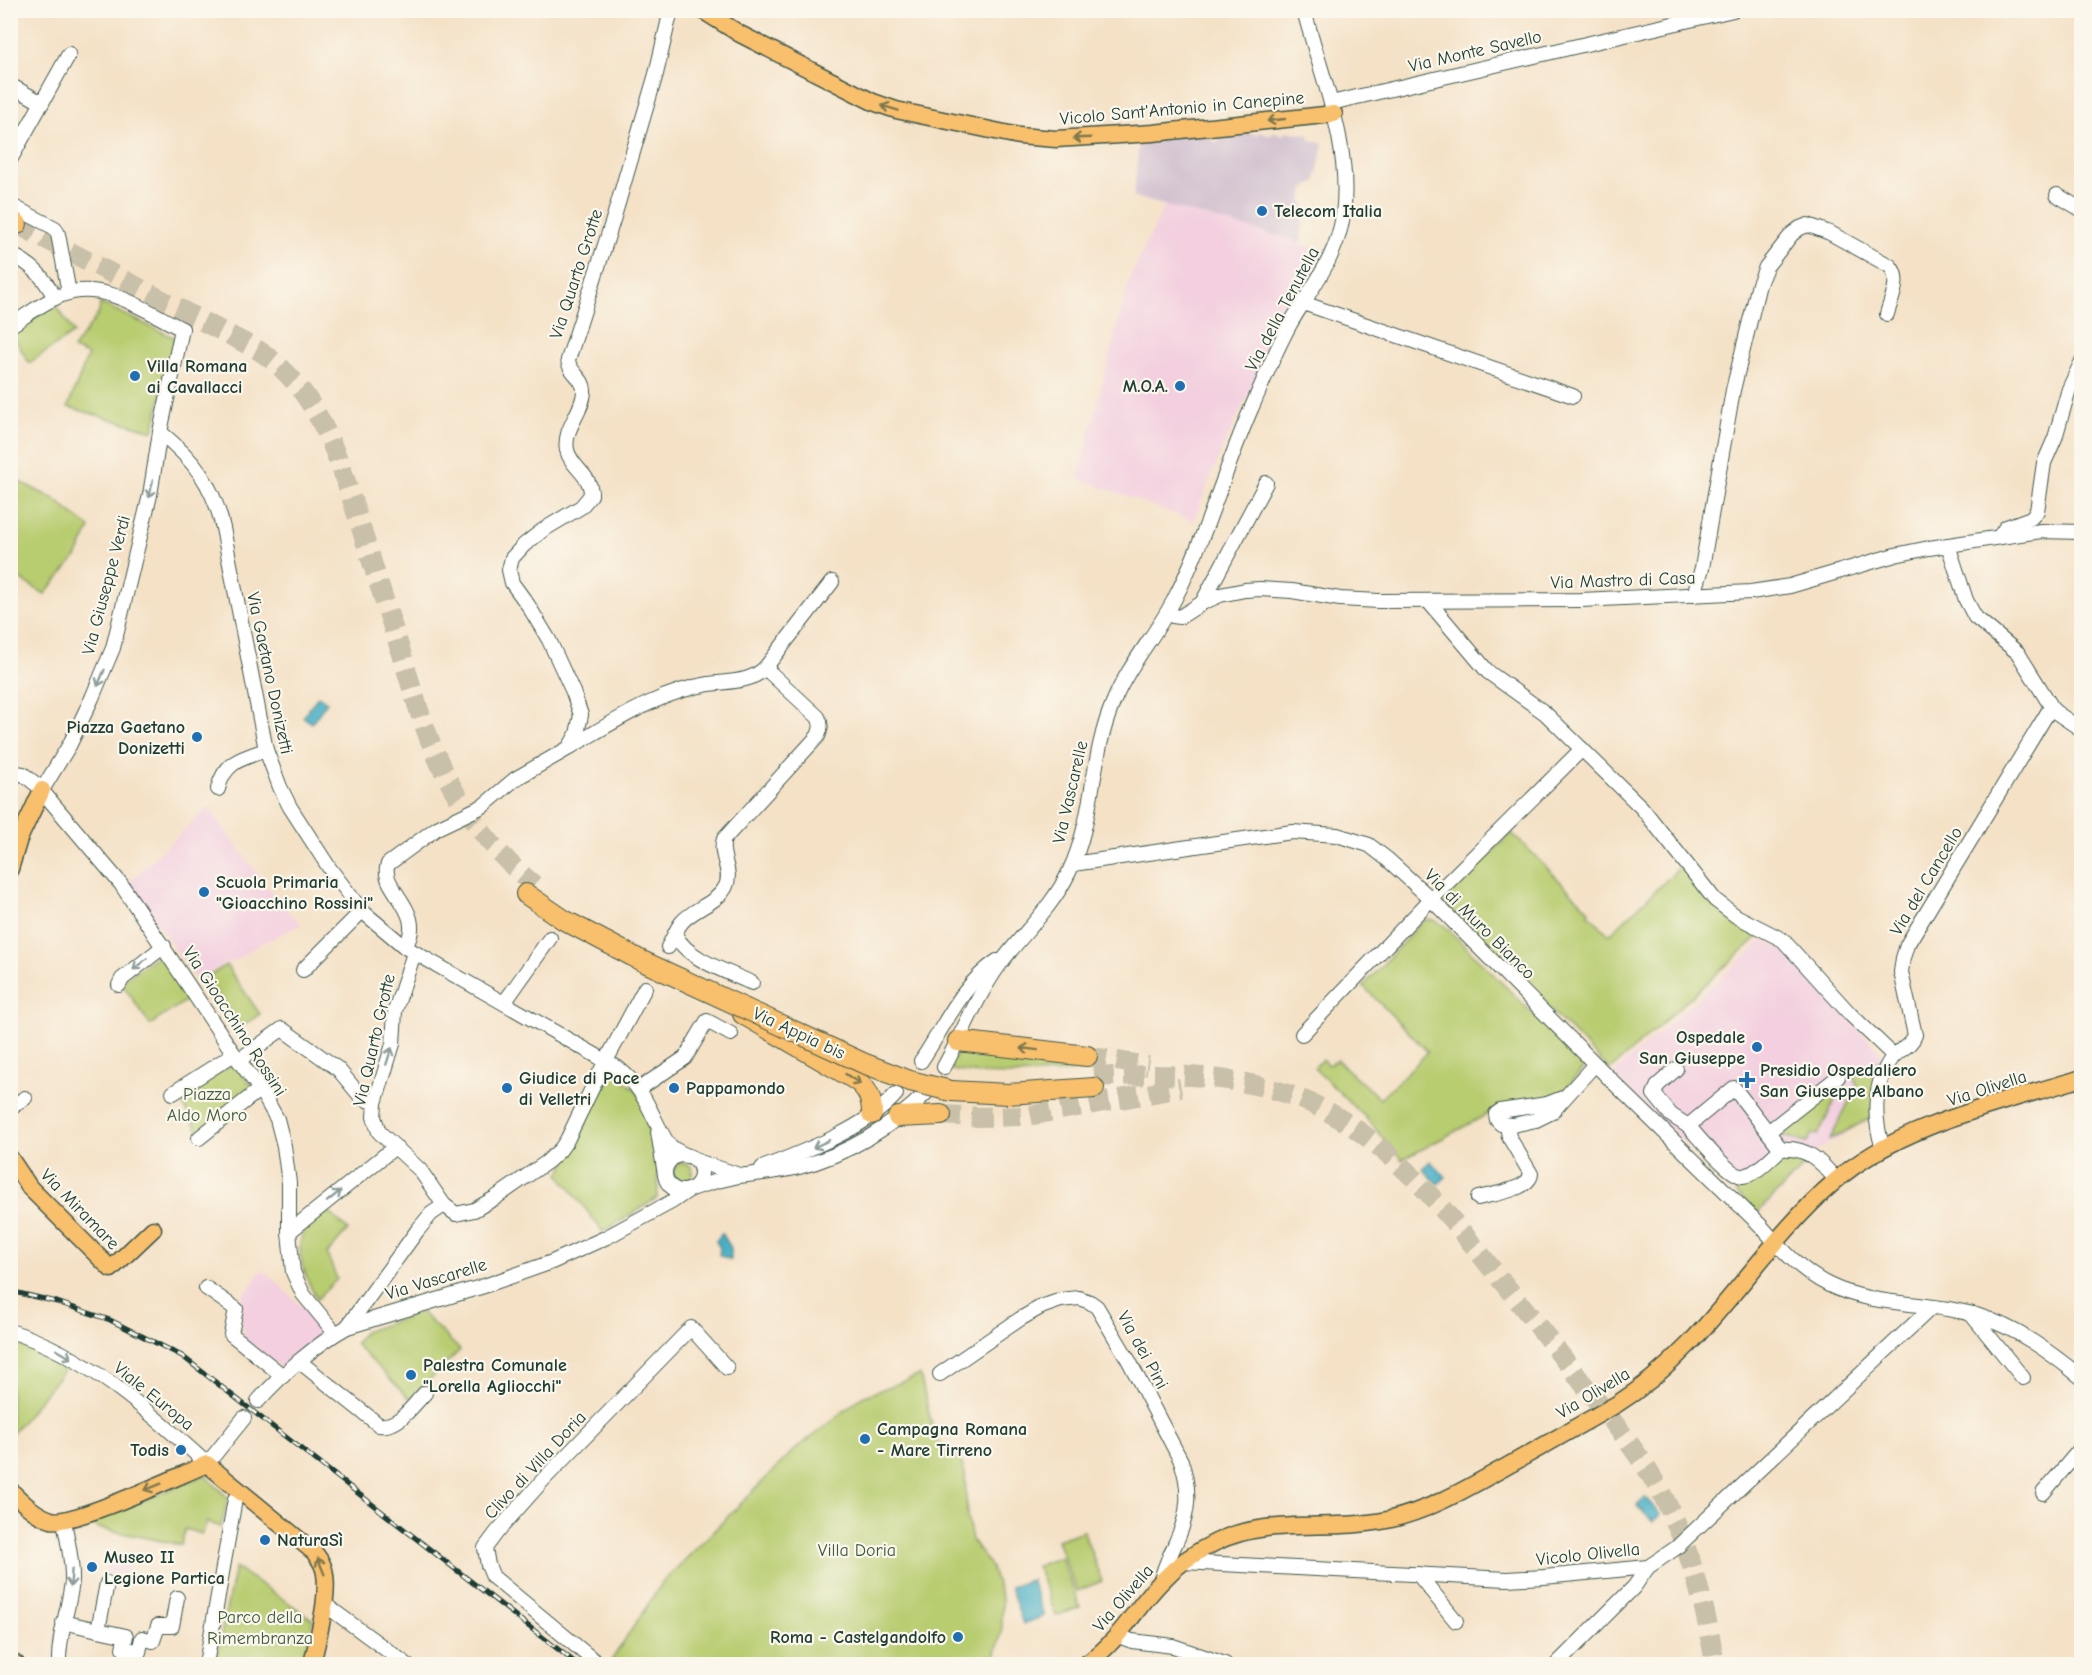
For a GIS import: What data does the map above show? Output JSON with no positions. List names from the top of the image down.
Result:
{
  "streets": {
    "highway": ["Via Appia bis"],
    "main road": [
      "Vicolo Sant'Antonio in Canepine",
      "Via Giuseppe Verdi",
      "Via Olivella",
      "Via Miramare"
    ],
    "street": [
      "Via Monte Savello",
      "Via Quarto Grotte",
      "Via della Tenutella",
      "Via Mastro di Casa",
      "Via Gaetano Donizetti",
      "Via Vascarelle",
      "Via del Cancello",
      "Via di Muro Bianco",
      "Via Gioacchino Rossini",
      "Via dei Pini",
      "Viale Europa",
      "Clivo di Villa Doria",
      "Vicolo Olivella"
    ]
  },
  "crossings": [
    ["Via Monte Savello", "Vicolo Sant'Antonio in Canepine"],
    ["Via Monte Savello", "Via della Tenutella"],
    ["Vicolo Sant'Antonio in Canepine", "Via della Tenutella"],
    ["Via Quarto Grotte", "Via Gaetano Donizetti"],
    ["Via della Tenutella", "Via Mastro di Casa"],
    ["Via della Tenutella", "Via Vascarelle"],
    ["Via Mastro di Casa", "Via Vascarelle"],
    ["Via Giuseppe Verdi", "Via Gaetano Donizetti"],
    ["Via Giuseppe Verdi", "Via Gioacchino Rossini"],
    ["Via Gaetano Donizetti", "Via Vascarelle"],
    ["Via Vascarelle", "Via di Muro Bianco"],
    ["Via Vascarelle", "Via Gioacchino Rossini"],
    ["Via Vascarelle", "Via Appia bis"],
    ["Via del Cancello", "Via Olivella"],
    ["Via di Muro Bianco", "Via Olivella"],
    ["Via di Muro Bianco", "Vicolo Olivella"],
    ["Via Olivella", "Via dei Pini"],
    ["Via Olivella", "Vicolo Olivella"]
  ],
  "one_way": ["Vicolo Sant'Antonio in Canepine", "Via Giuseppe Verdi", "Viale Europa"],
  "parks": ["Piazza Aldo Moro", "Villa Doria", "Parco della Rimembranza"],
  "places": {
    "other": [
      "Telecom Italia",
      "Villa Romana ai Cavallacci",
      "M.O.A.",
      "Piazza Gaetano Donizetti",
      "Scuola Primaria \"Gioacchino Rossini\"",
      "Ospedale San Giuseppe",
      "Giudice di Pace di Velletri",
      "Pappamondo",
      "Palestra Comunale \"Lorella Agliocchi\"",
      "Campagna Romana - Mare Tirreno",
      "Todis",
      "NaturaSì",
      "Museo II Legione Partica",
      "Roma - Castelgandolfo"
    ],
    "health": ["Presidio Ospedaliero San Giuseppe Albano"]
  }
}
